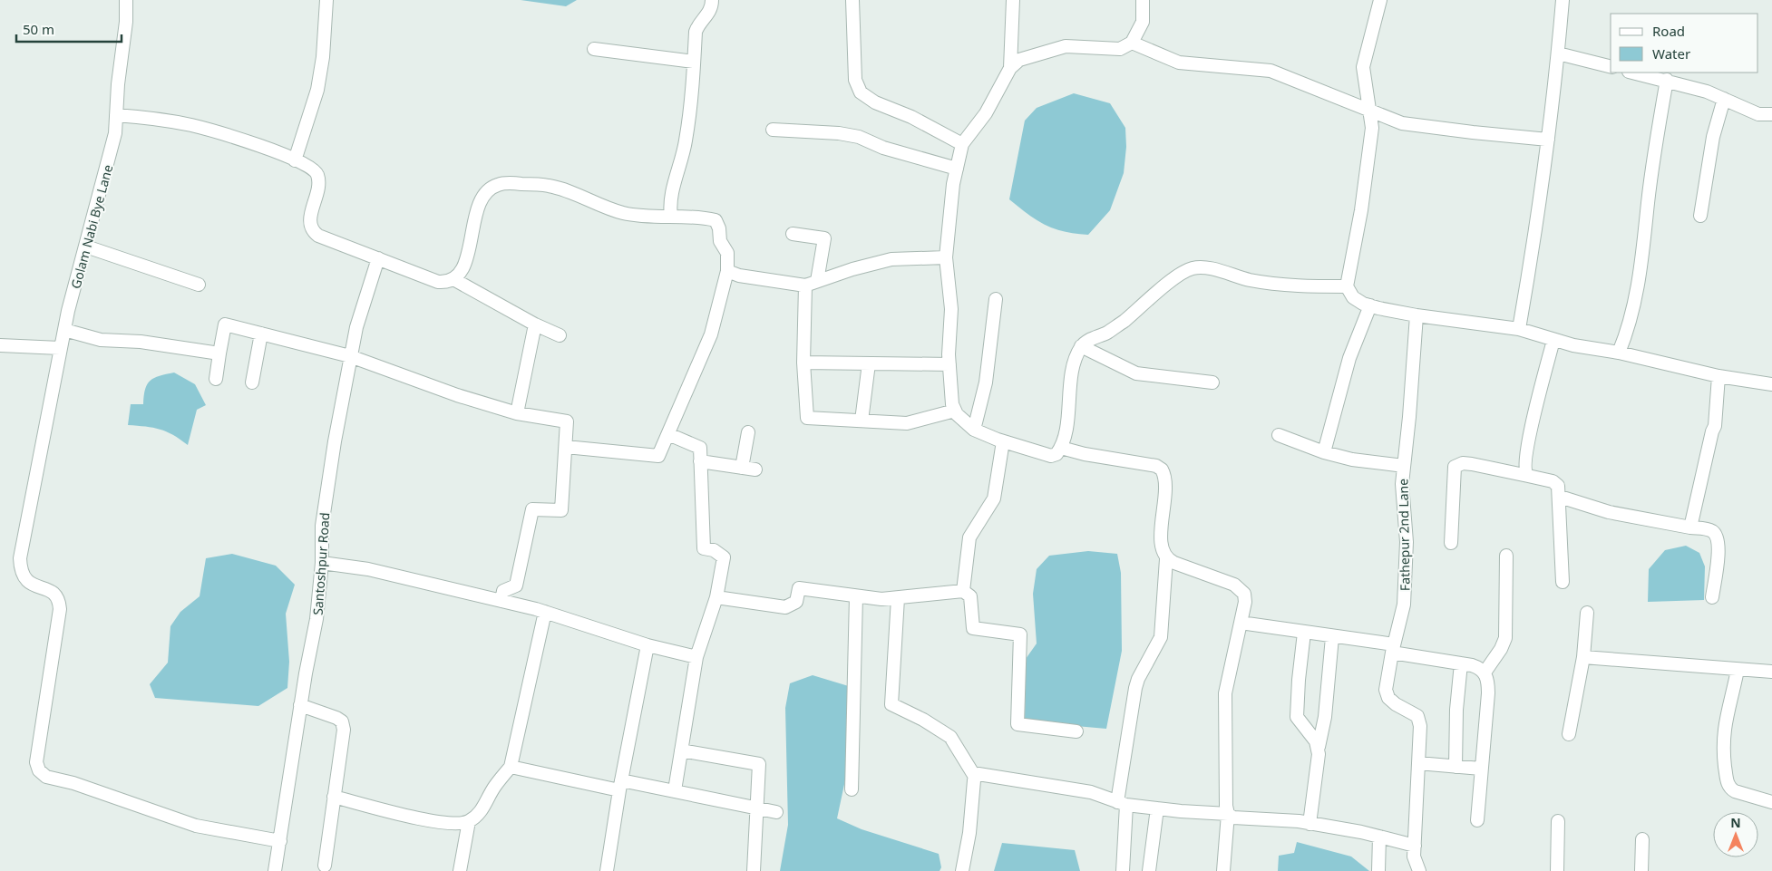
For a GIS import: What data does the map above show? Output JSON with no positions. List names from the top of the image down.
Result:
{
  "streets": {
    "street": ["Golam Nabi Bye Lane", "Fathepur 2nd Lane", "Santoshpur Road"]
  },
  "crossings": [
    ["Golam Nabi Bye Lane", "Santoshpur Road"]
  ],
  "legend": ["Road", "Water"],
  "scale_bar": "50 m",
  "north": "top"
}
